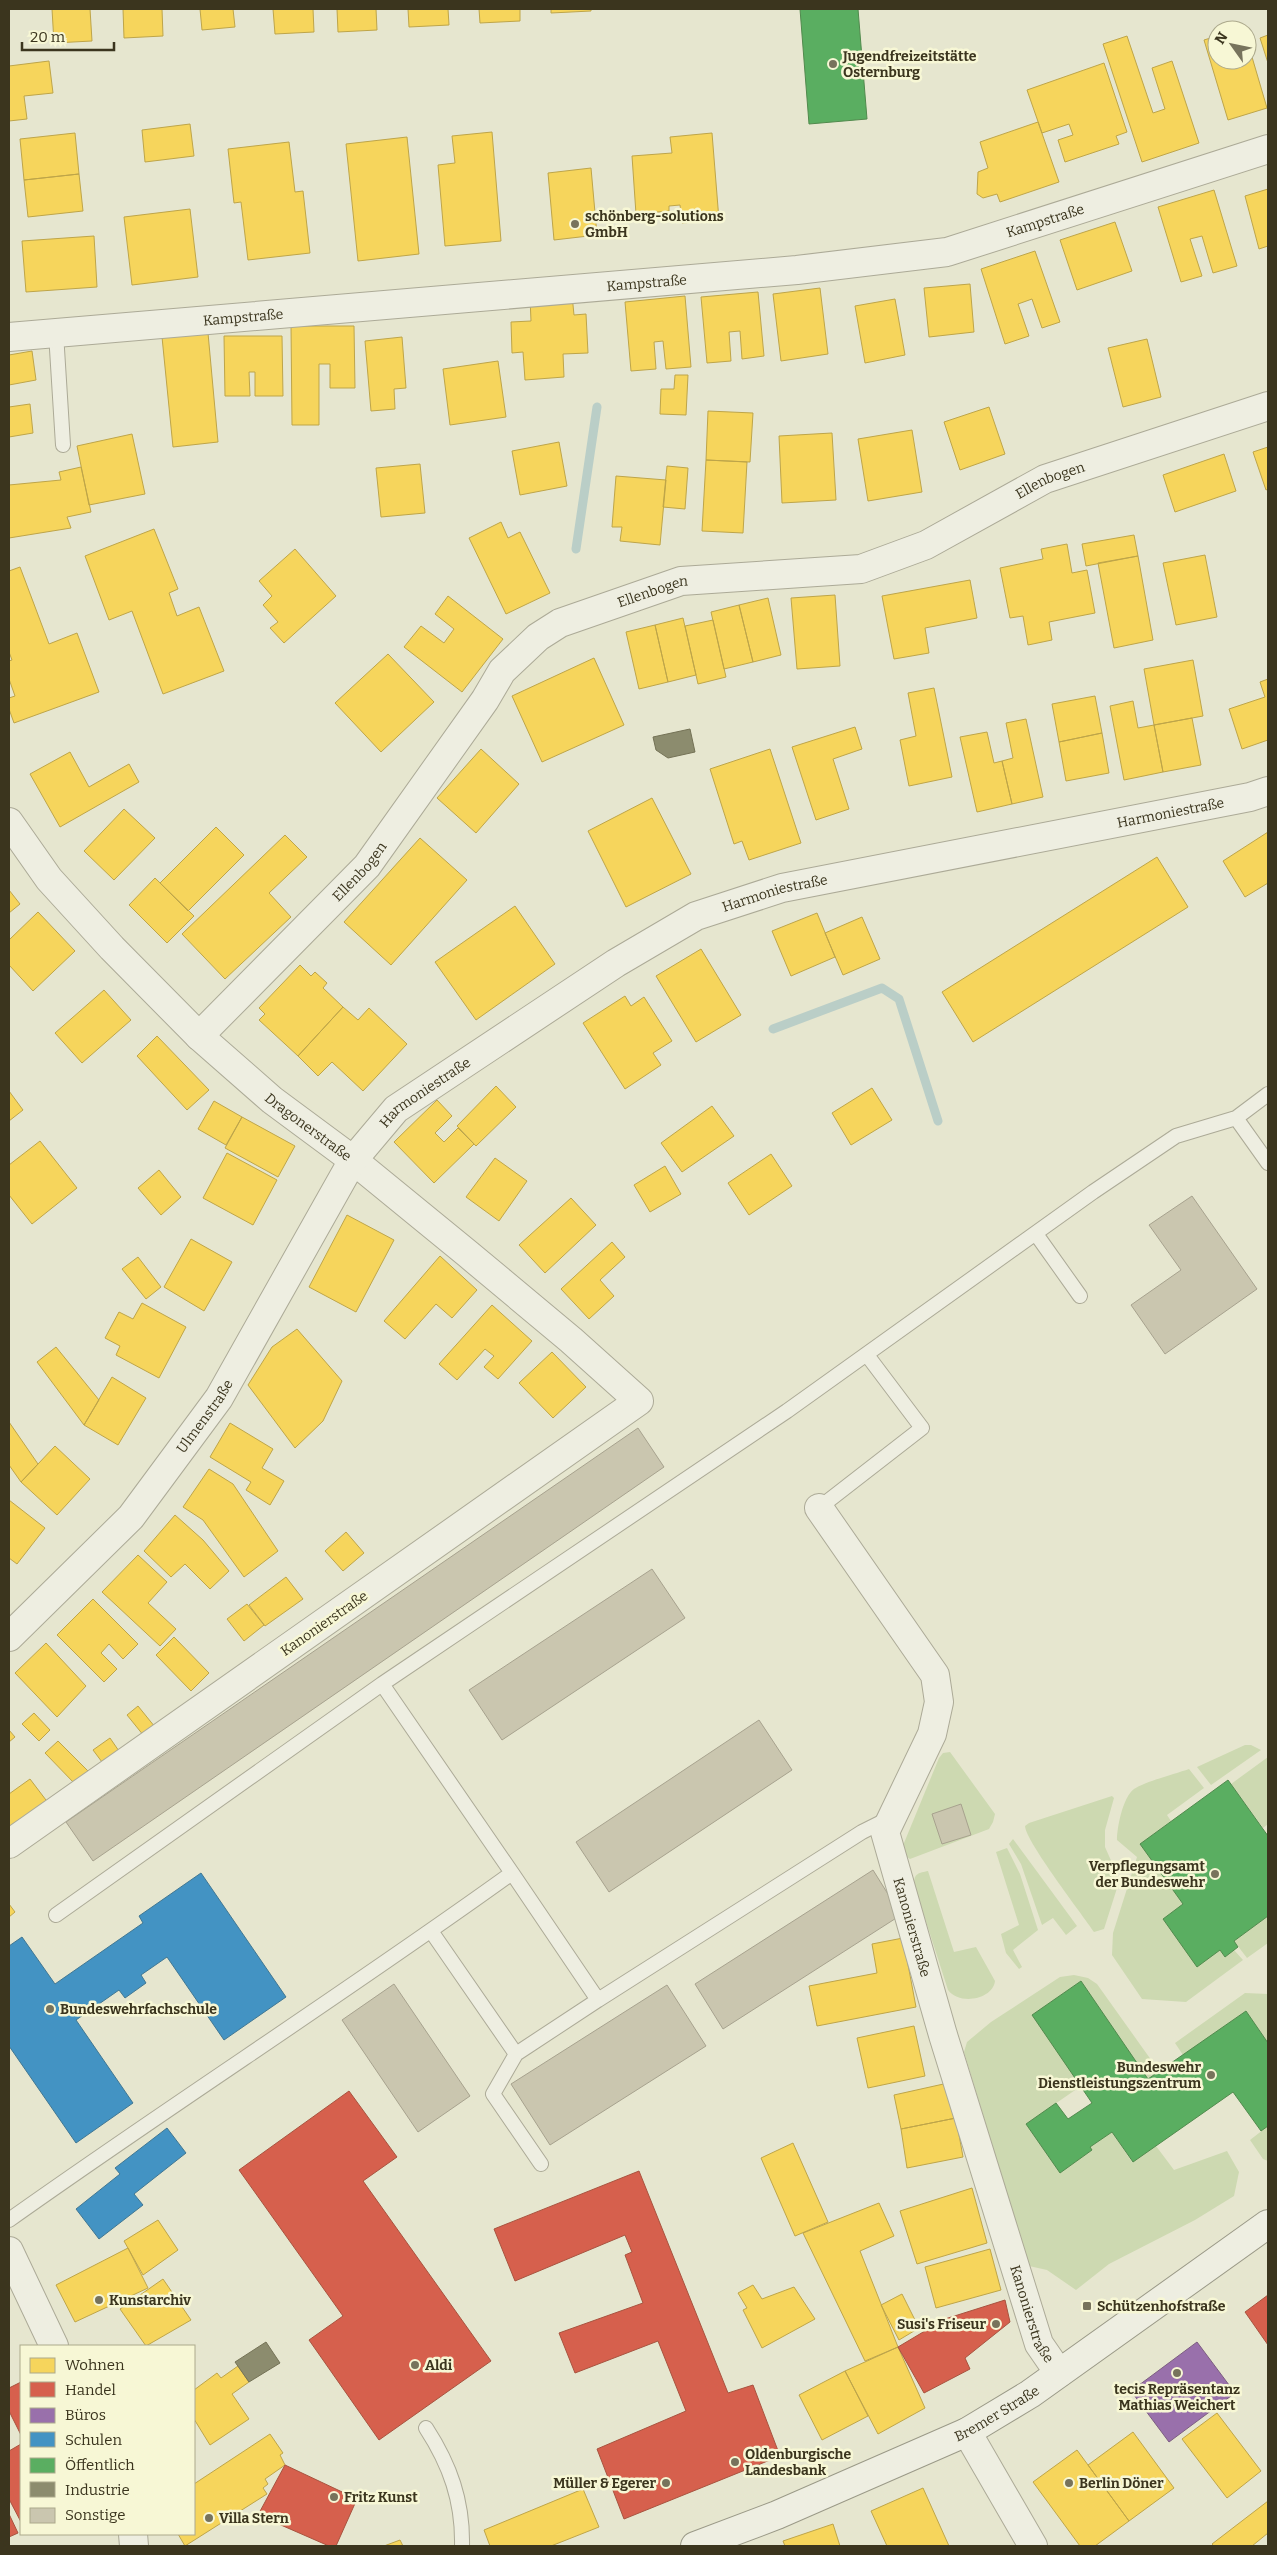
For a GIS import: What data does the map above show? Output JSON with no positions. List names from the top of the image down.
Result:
{
  "streets": {
    "street": [
      "Kampstraße",
      "Ellenbogen",
      "Harmoniestraße",
      "Dragonerstraße",
      "Ulmenstraße",
      "Kanonierstraße",
      "Bremer Straße"
    ]
  },
  "crossings": [
    ["Ellenbogen", "Dragonerstraße"],
    ["Harmoniestraße", "Dragonerstraße"],
    ["Harmoniestraße", "Ulmenstraße"],
    ["Dragonerstraße", "Ulmenstraße"],
    ["Dragonerstraße", "Kanonierstraße"],
    ["Kanonierstraße", "Bremer Straße"]
  ],
  "places": {
    "other": [
      "Jugendfreizeitstätte Osternburg",
      "schönberg-solutions GmbH",
      "Verpflegungsamt der Bundeswehr",
      "Bundeswehrfachschule",
      "Bundeswehr Dienstleistungszentrum",
      "Kunstarchiv",
      "Susi's Friseur",
      "Aldi",
      "tecis Repräsentanz Mathias Weichert",
      "Oldenburgische Landesbank",
      "Müller & Egerer",
      "Berlin Döner",
      "Fritz Kunst",
      "Villa Stern"
    ],
    "transit": ["Schützenhofstraße"]
  },
  "legend": [
    "Wohnen",
    "Handel",
    "Büros",
    "Schulen",
    "Öffentlich",
    "Industrie",
    "Sonstige"
  ],
  "scale_bar": "20 m",
  "north": "top left"
}
